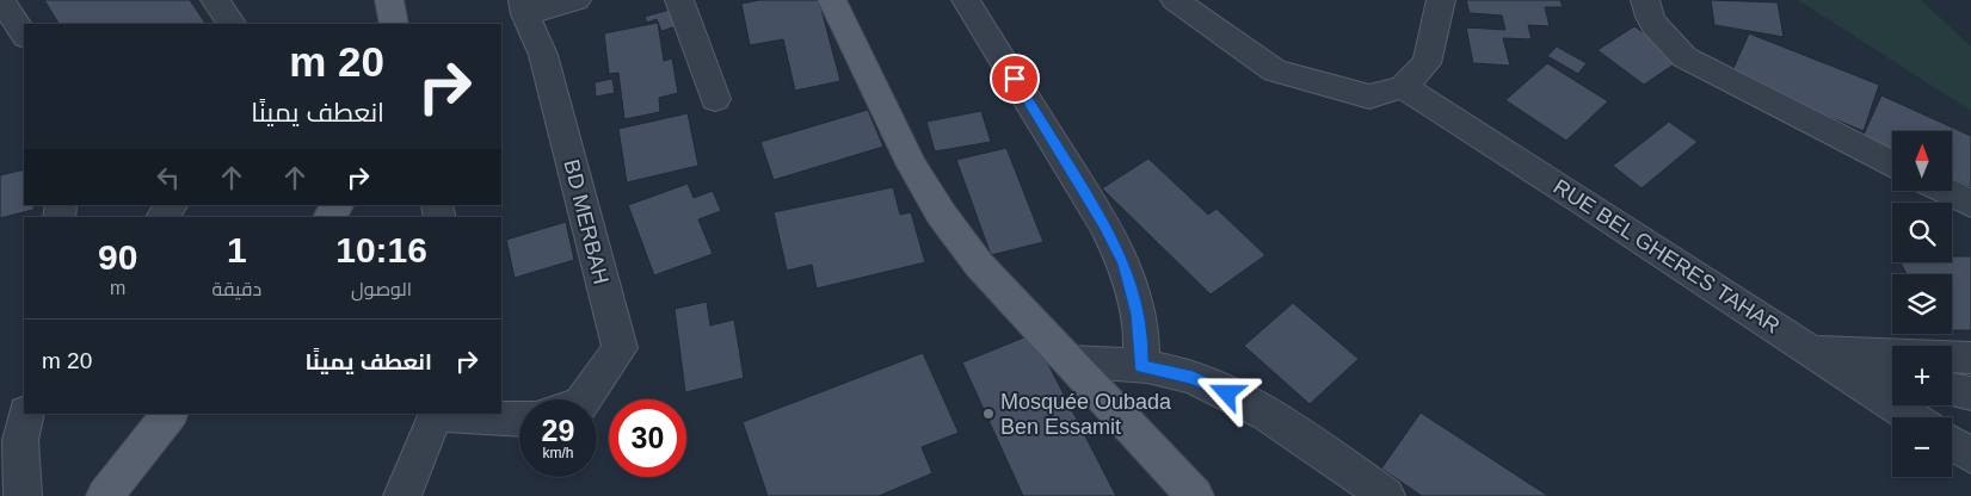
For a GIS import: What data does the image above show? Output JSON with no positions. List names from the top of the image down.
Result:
{
  "streets": {
    "street": ["BD MERBAH", "RUE BEL GHERES TAHAR"]
  },
  "places": ["Mosquée Oubada Ben Essamit"],
  "north": "top",
  "page": {
    "turn": ["20 m", "انعطف يمينًا"],
    "map_buttons": ["+", "−"],
    "eta": [
      "10:16",
      "الوصول",
      "1",
      "دقيقة",
      "90",
      "m"
    ],
    "list": [
      {
        "name": "انعطف يمينًا",
        "value": "20 m"
      }
    ],
    "speed": "29 km/h",
    "limit": "30"
  }
}
